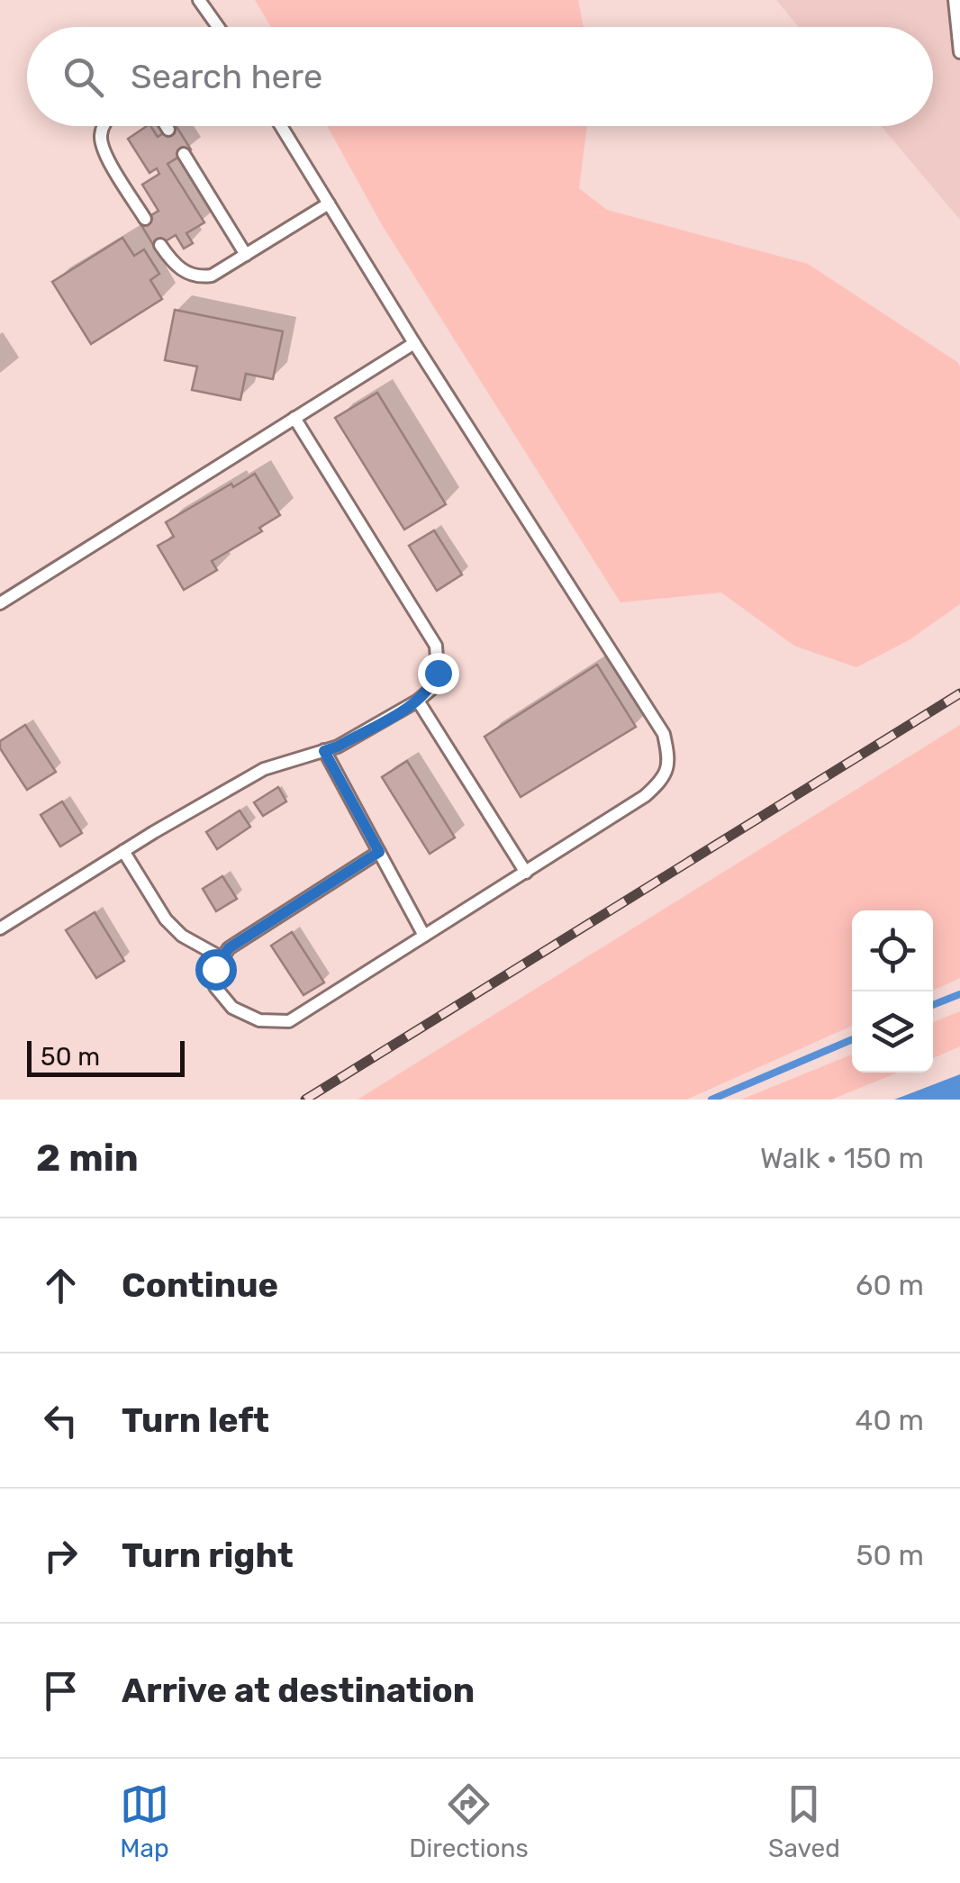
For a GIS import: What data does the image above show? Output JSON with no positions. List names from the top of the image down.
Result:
{
  "scale_bar": "50 m",
  "page": {
    "search": "Search here",
    "scale": "50 m",
    "heading": ["2 min", "Walk · 150 m"],
    "list": [
      ["Continue", "60 m"],
      ["Turn left", "40 m"],
      ["Turn right", "50 m"],
      "Arrive at destination"
    ],
    "nav": ["Map", "Directions", "Saved"]
  }
}
